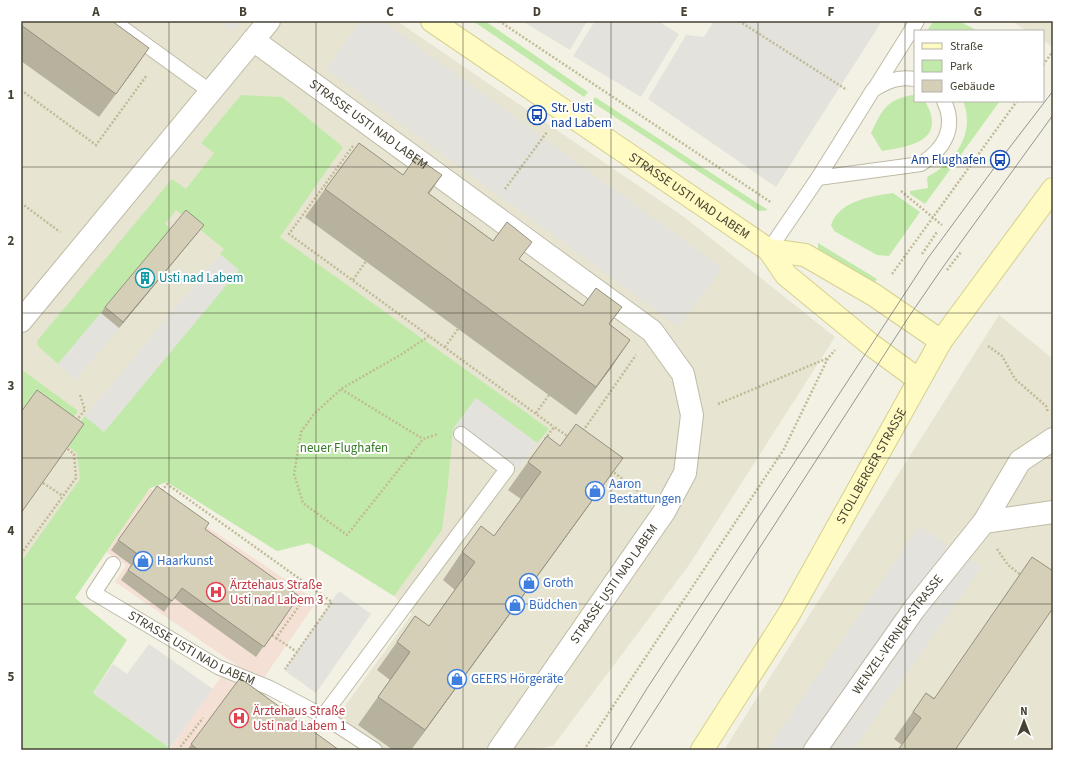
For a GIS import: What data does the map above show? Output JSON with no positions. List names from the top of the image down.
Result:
{
  "streets": {
    "main road": ["STRASSE USTI NAD LABEM", "STOLLBERGER STRASSE"],
    "street": ["WENZEL-VERNER-STRASSE"]
  },
  "crossings": [
    ["STRASSE USTI NAD LABEM", "STOLLBERGER STRASSE"]
  ],
  "parks": ["neuer Flughafen"],
  "places": {
    "bus stop": ["Str. Usti nad Labem", "Am Flughafen"],
    "building": ["Usti nad Labem"],
    "shop": [
      "Aaron Bestattungen",
      "Haarkunst",
      "Groth",
      "Büdchen",
      "GEERS Hörgeräte"
    ],
    "hospital": ["Ärztehaus Straße Usti nad Labem 3", "Ärztehaus Straße Usti nad Labem 1"]
  },
  "legend": ["Straße", "Park", "Gebäude"],
  "north": "top",
  "grid": {
    "columns": [
      "A",
      "B",
      "C",
      "D",
      "E",
      "F",
      "G"
    ],
    "rows": [
      "1",
      "2",
      "3",
      "4",
      "5"
    ]
  }
}
